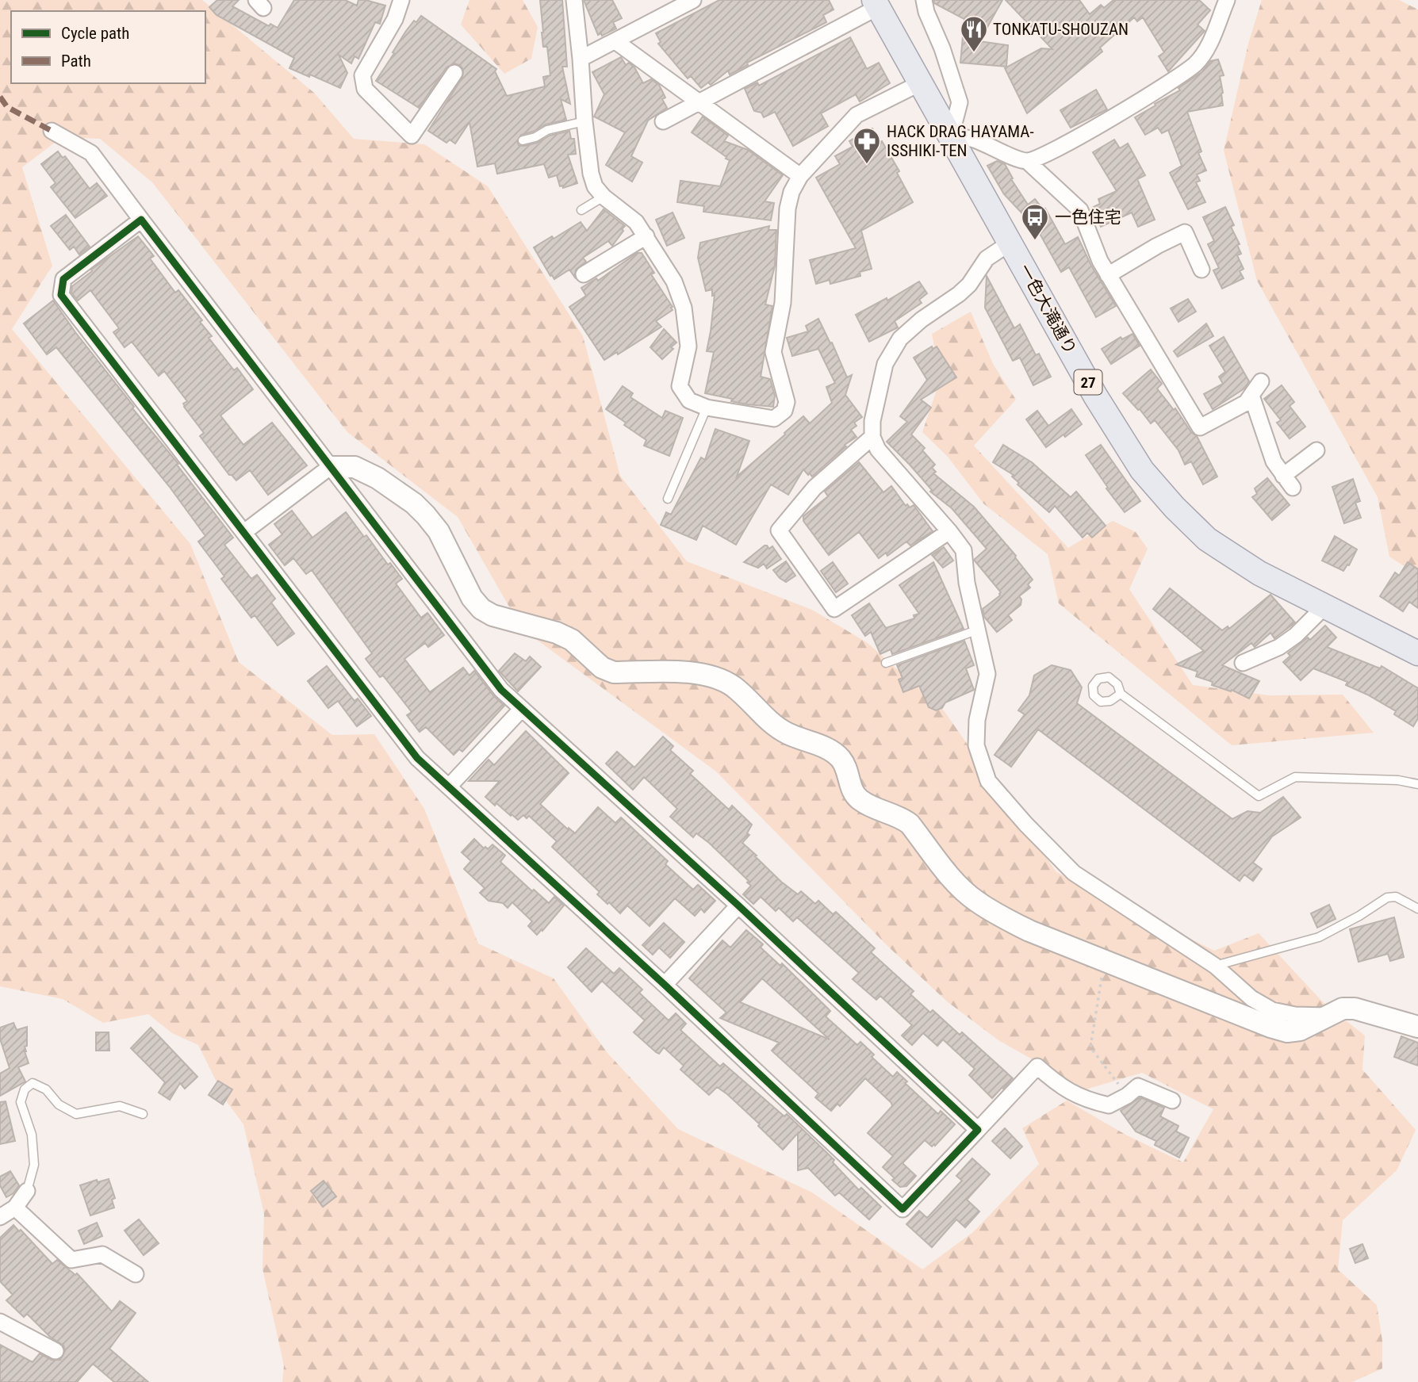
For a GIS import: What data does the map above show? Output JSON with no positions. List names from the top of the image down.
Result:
{
  "streets": {
    "main road": ["一色大滝通り", "27"]
  },
  "places": {
    "restaurant": ["TONKATU-SHOUZAN"],
    "pharmacy": ["HACK DRAG HAYAMA- ISSHIKI-TEN"],
    "bus stop": ["一色住宅"]
  },
  "legend": ["Cycle path", "Path"]
}
